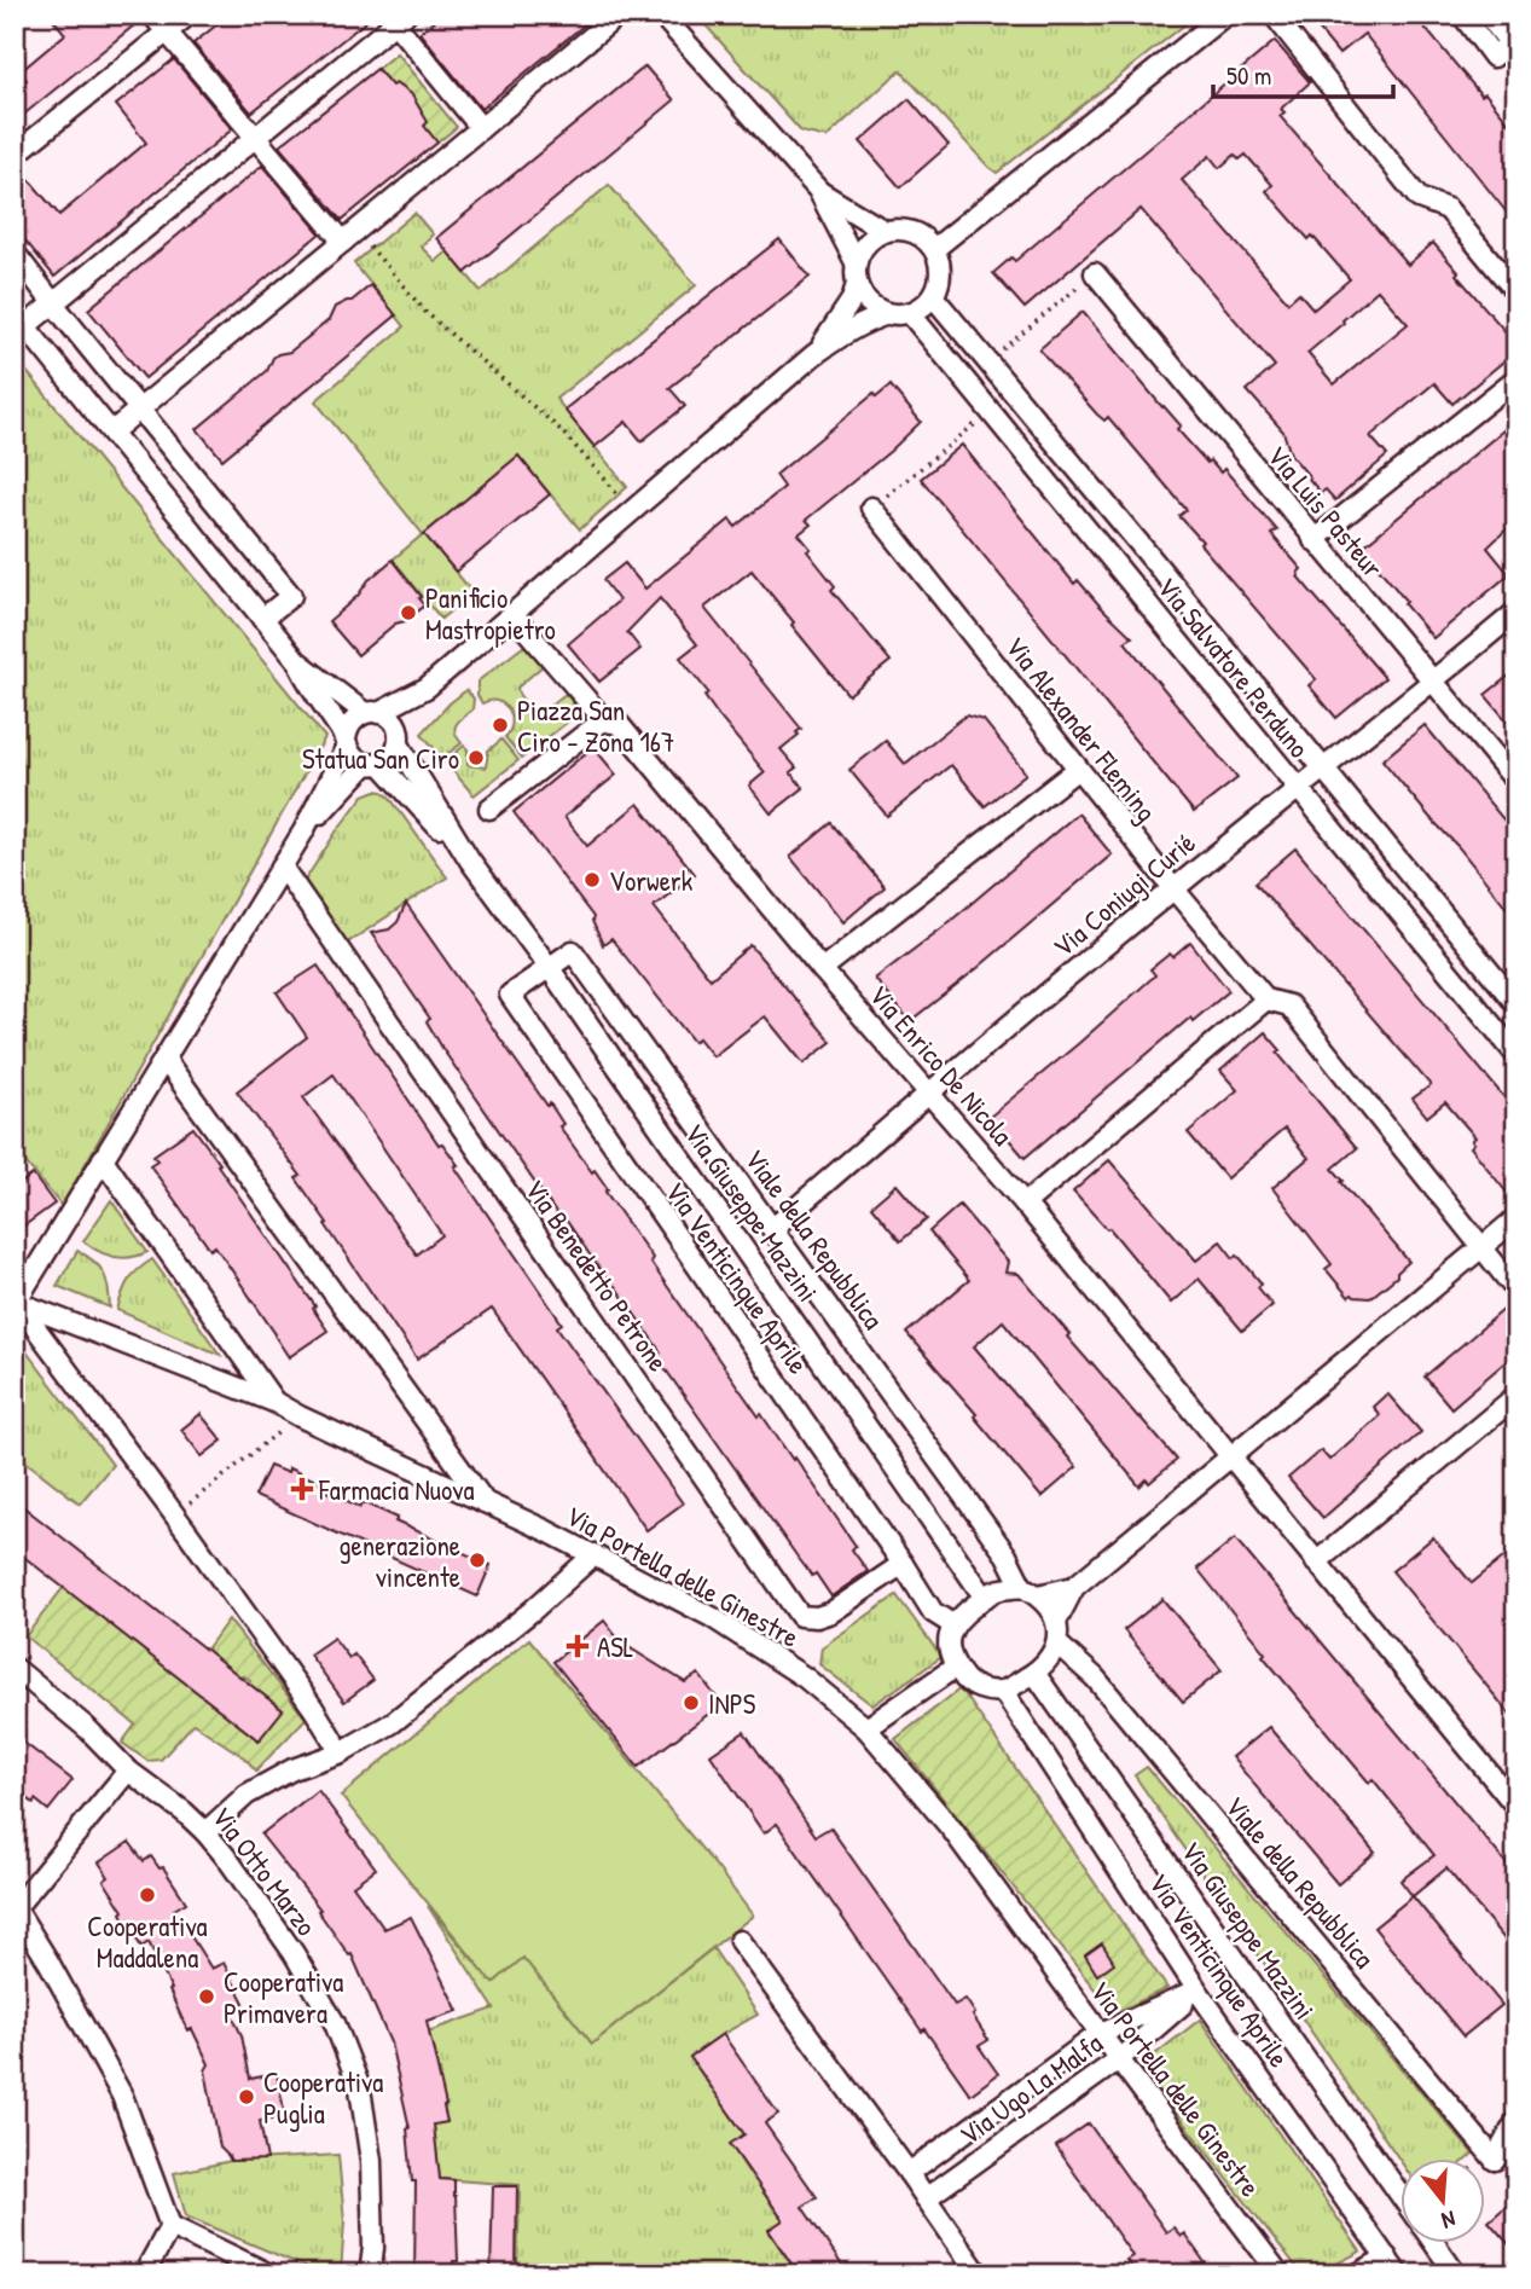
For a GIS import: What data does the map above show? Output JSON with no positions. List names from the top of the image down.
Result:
{
  "streets": {
    "street": [
      "Via Luis Pasteur",
      "Via Salvatore Perduno",
      "Via Alexander Fleming",
      "Via Coniugi Curié",
      "Via Enrico De Nicola",
      "Via Giuseppe Mazzini",
      "Viale della Repubblica",
      "Via Benedetto Petrone",
      "Via Venticinque Aprile",
      "Via Portella delle Ginestre",
      "Via Otto Marzo",
      "Via Ugo La Malfa"
    ]
  },
  "crossings": [
    ["Via Luis Pasteur", "Via Coniugi Curié"],
    ["Via Salvatore Perduno", "Via Coniugi Curié"],
    ["Via Alexander Fleming", "Via Coniugi Curié"],
    ["Via Coniugi Curié", "Via Enrico De Nicola"],
    ["Via Coniugi Curié", "Viale della Repubblica"],
    ["Via Giuseppe Mazzini", "Viale della Repubblica"],
    ["Via Giuseppe Mazzini", "Via Venticinque Aprile"],
    ["Viale della Repubblica", "Via Venticinque Aprile"],
    ["Via Benedetto Petrone", "Via Venticinque Aprile"],
    ["Via Venticinque Aprile", "Via Ugo La Malfa"],
    ["Via Portella delle Ginestre", "Via Ugo La Malfa"]
  ],
  "places": {
    "other": [
      "Panificio Mastropietro",
      "Piazza San Ciro - Zona 167",
      "Statua San Ciro",
      "Vorwerk",
      "generazione vincente",
      "INPS",
      "Cooperativa Maddalena",
      "Cooperativa Primavera",
      "Cooperativa Puglia"
    ],
    "health": ["Farmacia Nuova", "ASL"]
  },
  "scale_bar": "50 m",
  "north": "bottom"
}
